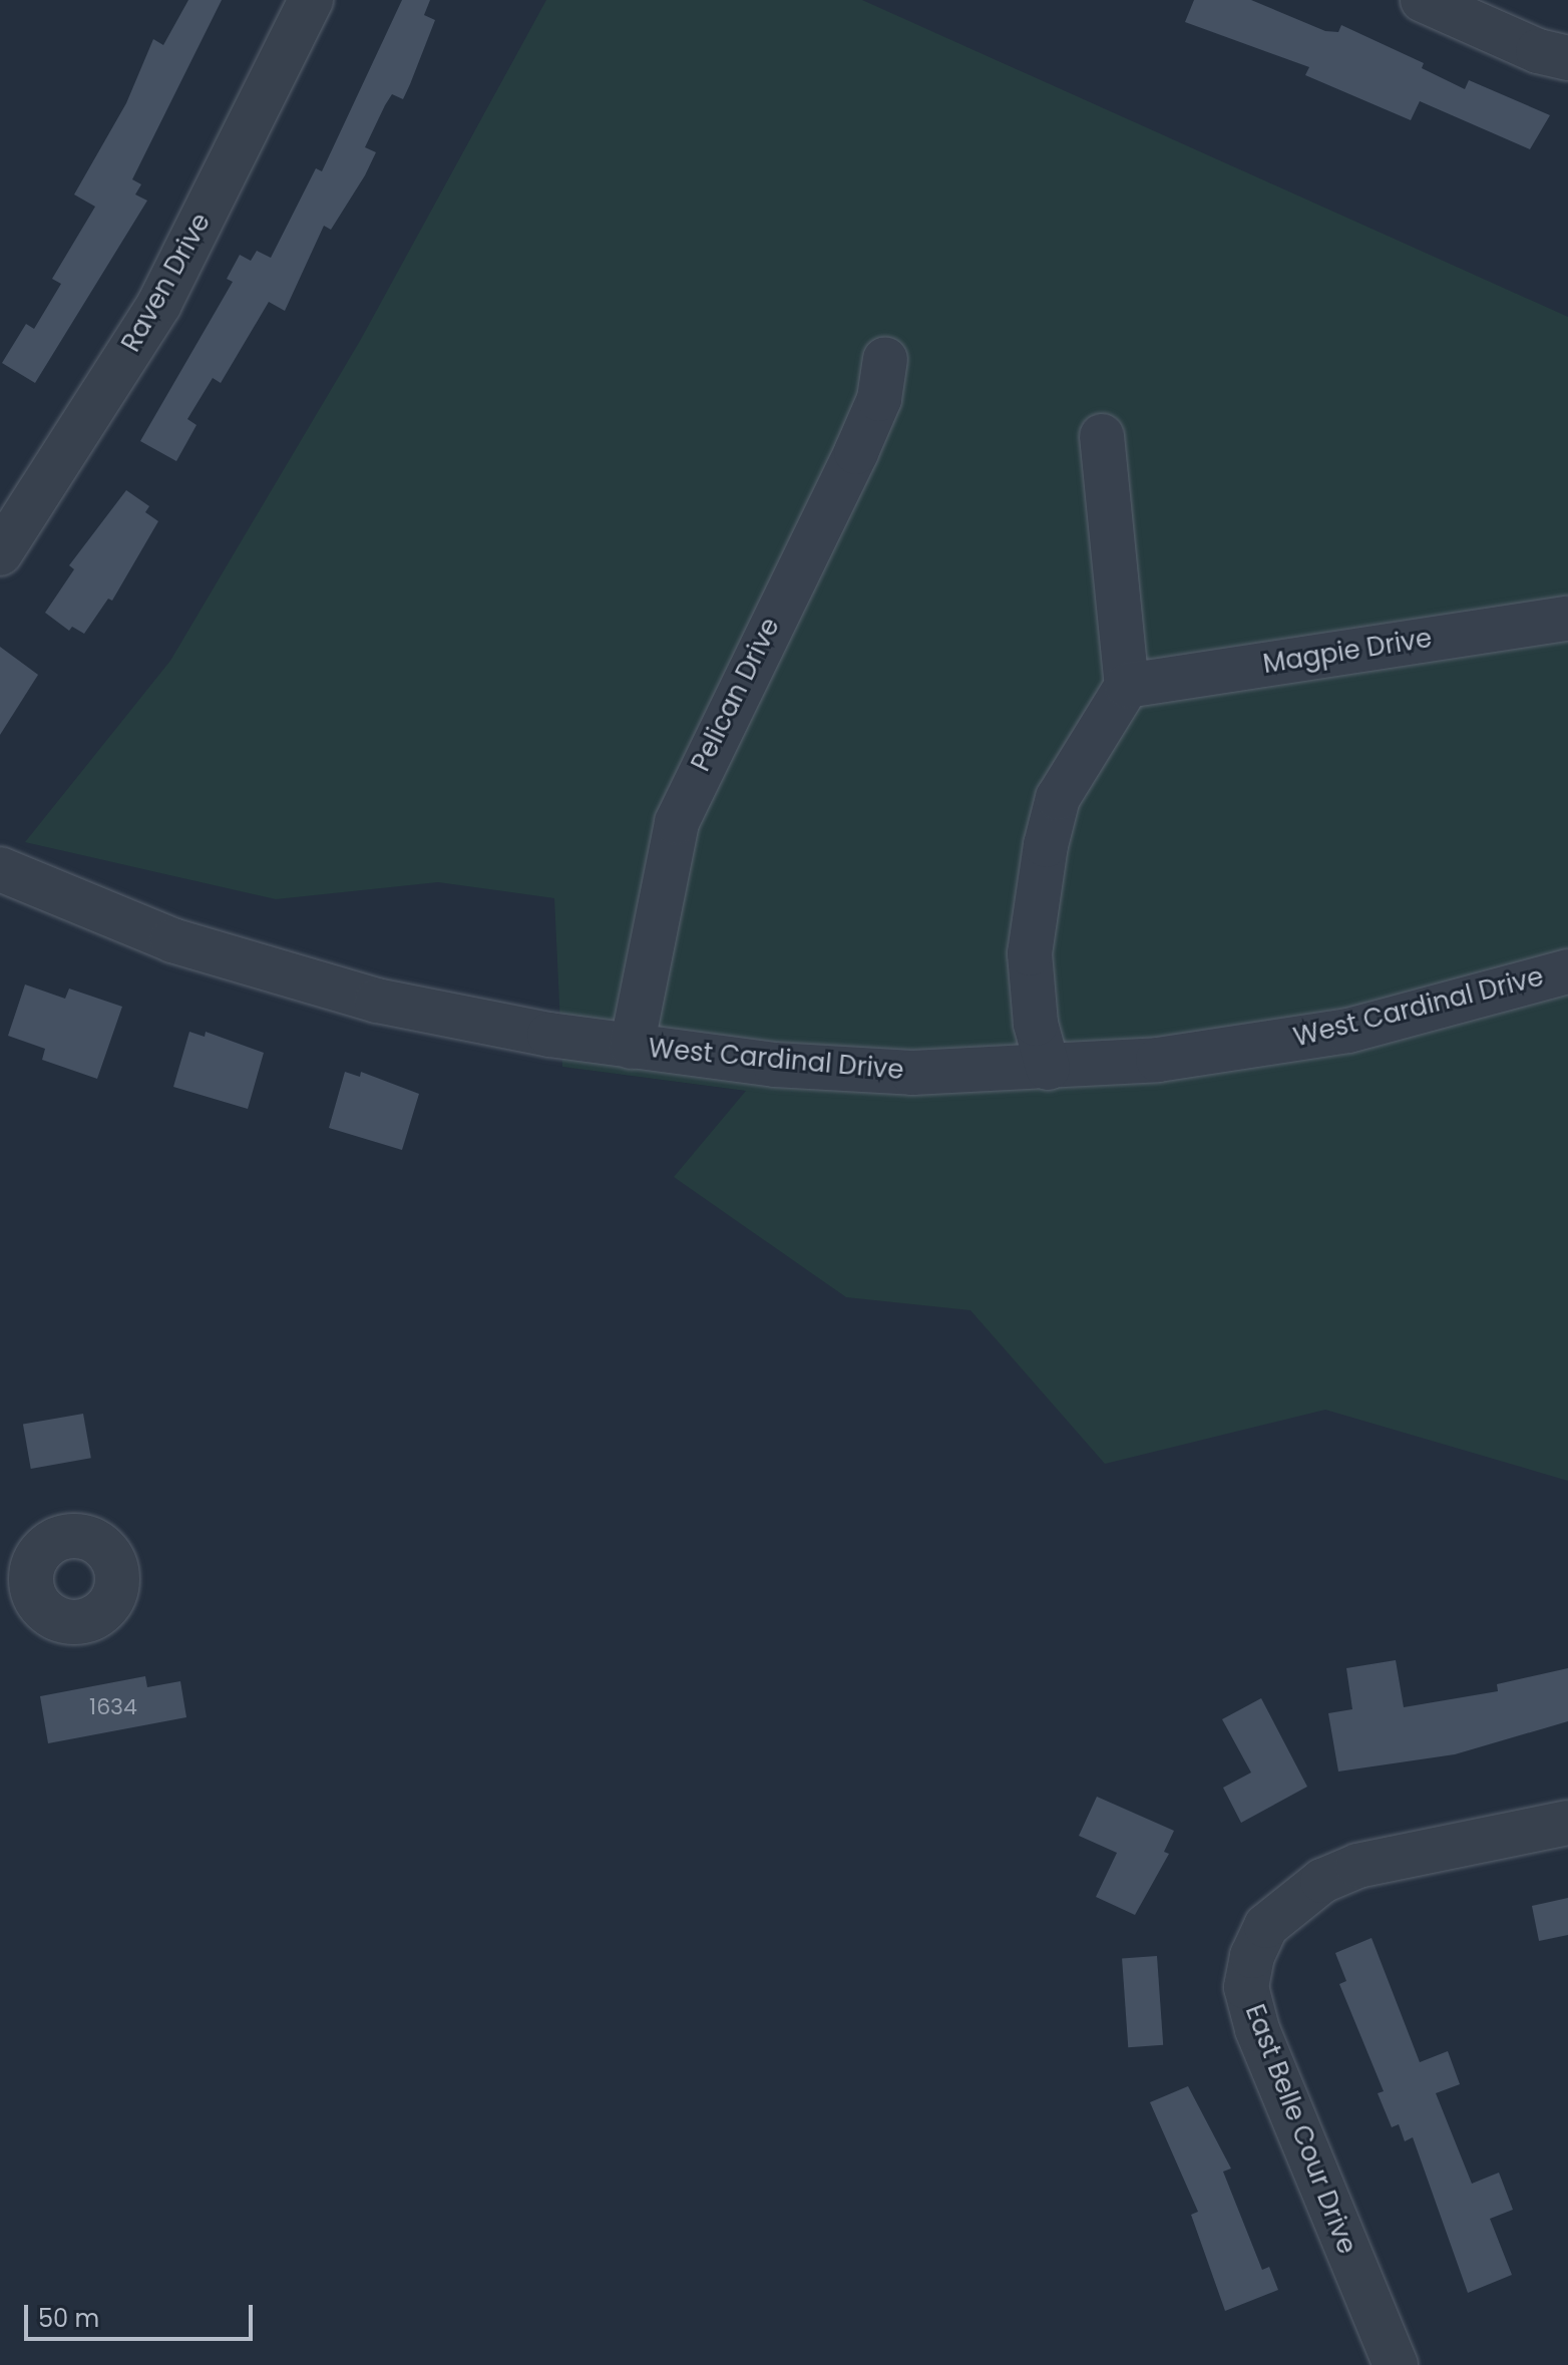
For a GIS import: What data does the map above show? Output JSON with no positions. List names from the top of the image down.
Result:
{
  "streets": {
    "street": [
      "Raven Drive",
      "Magpie Drive",
      "Pelican Drive",
      "West Cardinal Drive",
      "East Belle Cour Drive"
    ]
  },
  "crossings": [
    ["Pelican Drive", "West Cardinal Drive"]
  ],
  "house_numbers": ["1634"],
  "scale_bar": "50 m"
}
